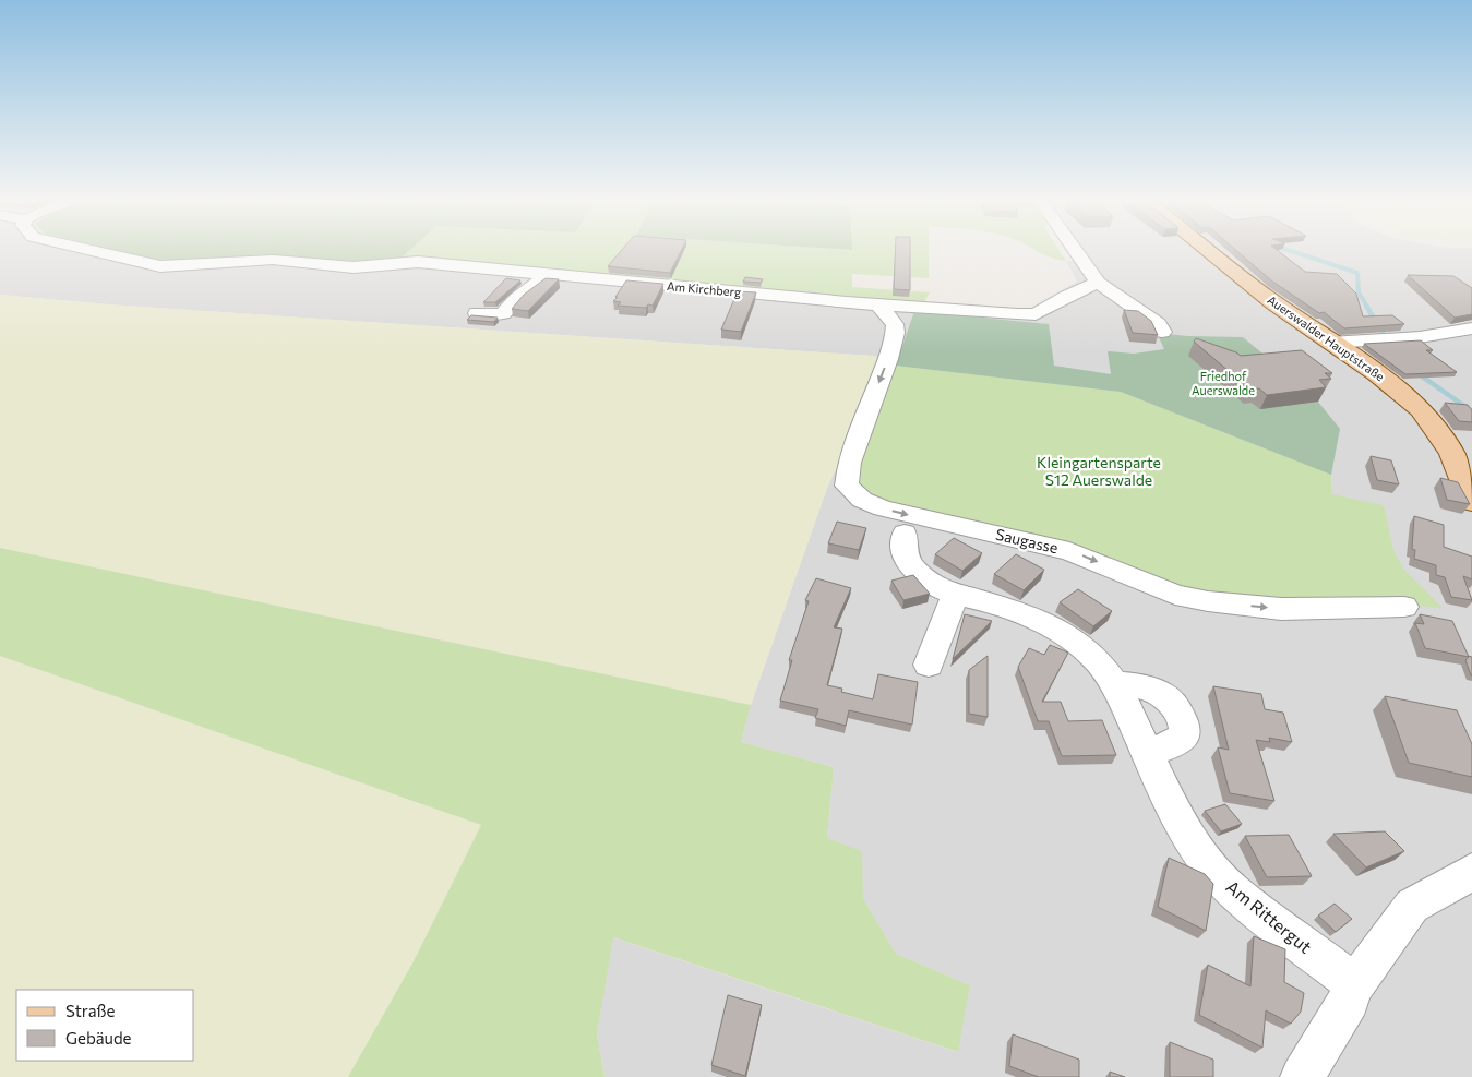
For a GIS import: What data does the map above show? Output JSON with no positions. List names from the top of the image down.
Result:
{
  "streets": {
    "main road": ["Auerswalder Hauptstraße"],
    "street": ["Am Kirchberg", "Saugasse", "Am Rittergut"]
  },
  "crossings": [
    ["Am Kirchberg", "Saugasse"]
  ],
  "parks": ["Friedhof Auerswalde", "Kleingartensparte S12 Auerswalde"],
  "legend": ["Straße", "Gebäude"]
}
